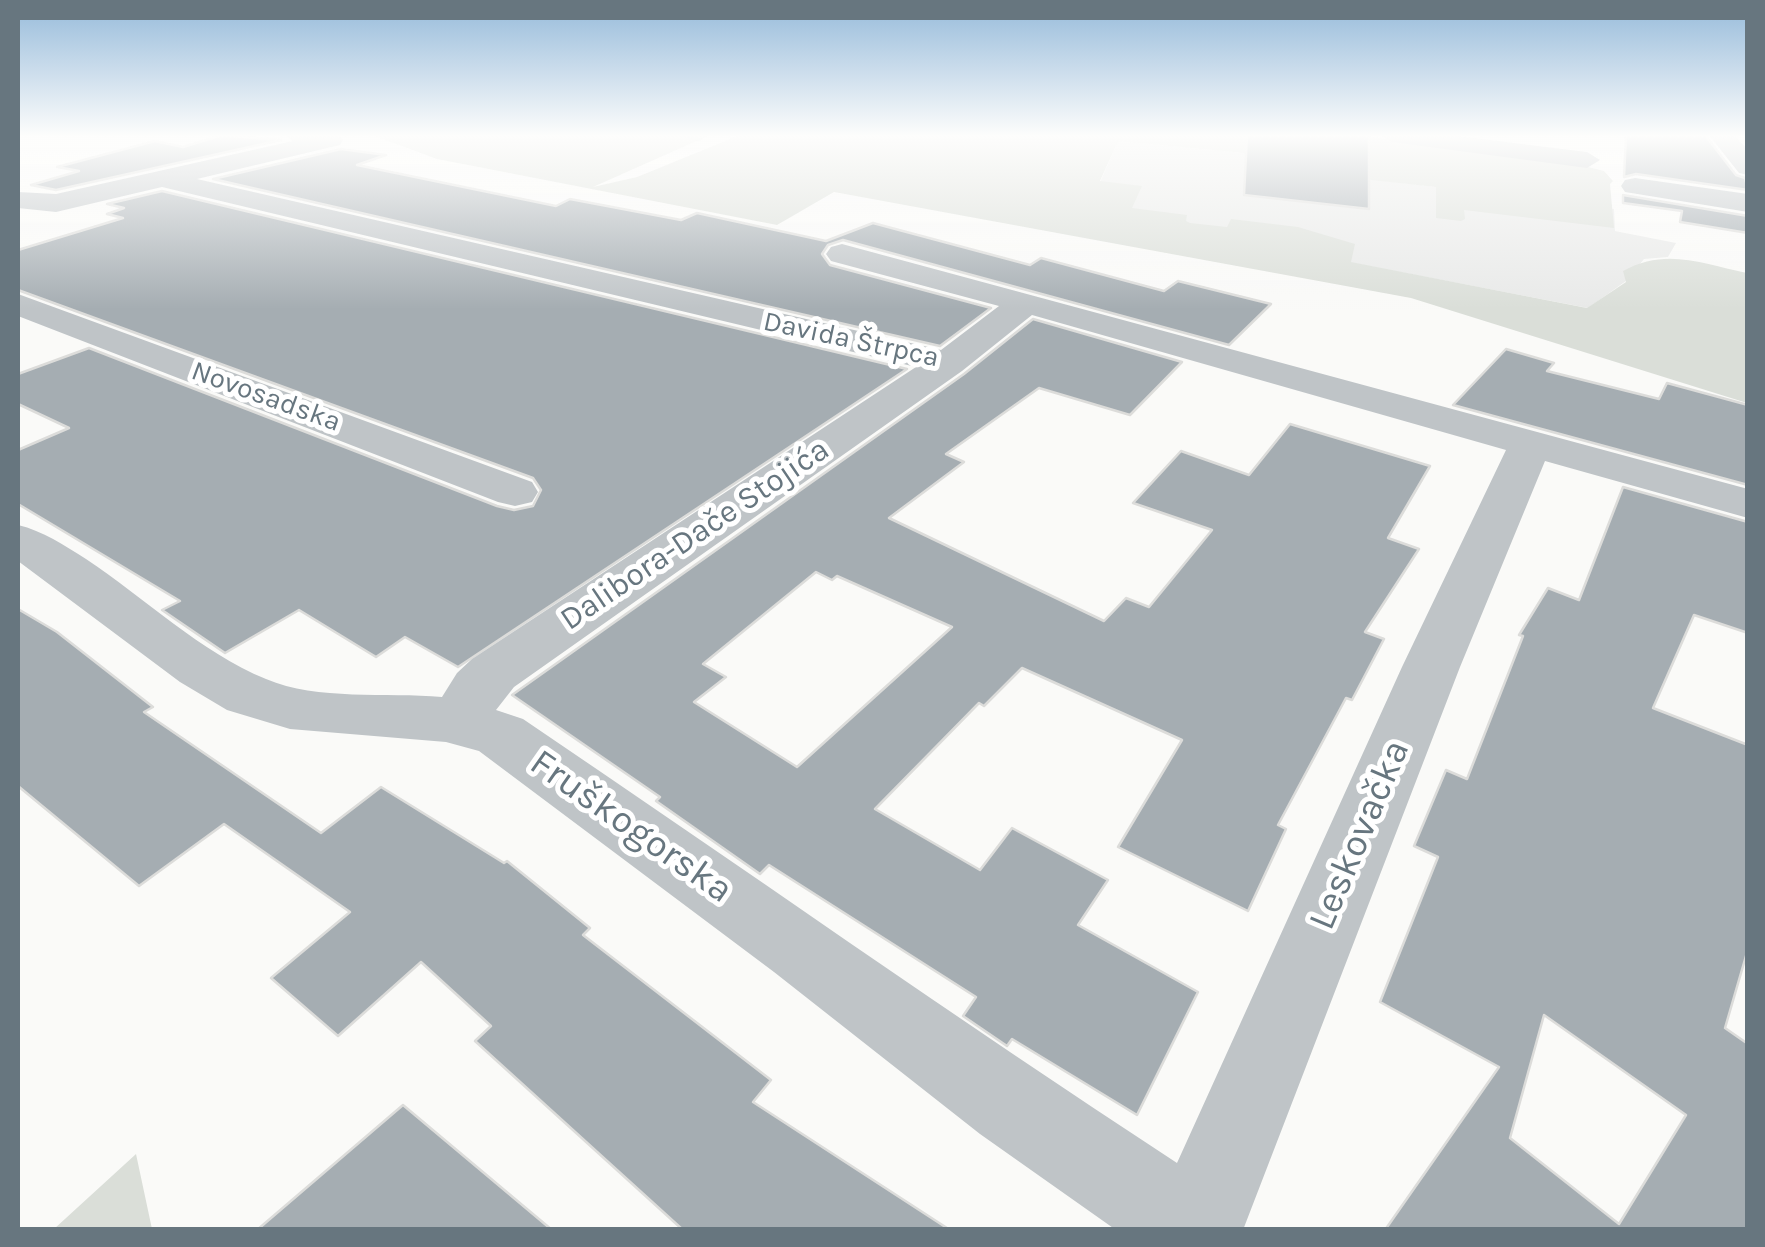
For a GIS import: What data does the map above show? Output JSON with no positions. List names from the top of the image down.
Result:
{
  "streets": {
    "street": [
      "Davida Štrpca",
      "Novosadska",
      "Dalibora-Dače Stojića",
      "Fruškogorska",
      "Leskovačka"
    ]
  },
  "crossings": [
    ["Davida Štrpca", "Dalibora-Dače Stojića"],
    ["Dalibora-Dače Stojića", "Fruškogorska"],
    ["Fruškogorska", "Leskovačka"]
  ]
}
